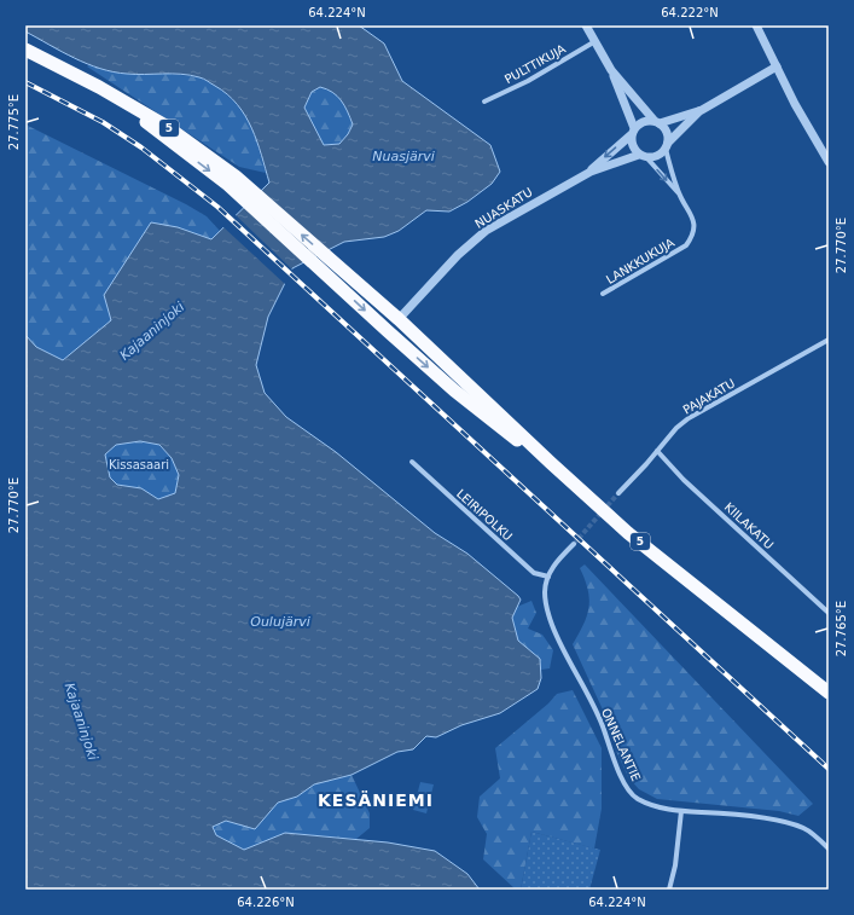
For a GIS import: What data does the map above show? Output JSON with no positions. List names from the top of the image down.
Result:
{
  "streets": {
    "highway": ["5"],
    "street": [
      "PULTTIKUJA",
      "NUASKATU",
      "LANKKUKUJA",
      "PAJAKATU",
      "LEIRIPOLKU",
      "KIILAKATU",
      "ONNELANTIE"
    ]
  },
  "crossings": [
    ["5", "NUASKATU"],
    ["NUASKATU", "LANKKUKUJA"],
    ["PAJAKATU", "KIILAKATU"],
    ["LEIRIPOLKU", "ONNELANTIE"]
  ],
  "districts": ["KESÄNIEMI"],
  "water": ["Nuasjärvi", "Kajaaninjoki", "Oulujärvi"],
  "parks": ["Kissasaari"],
  "coordinates": [
    "64.224°N",
    "64.222°N",
    "27.775°E",
    "27.770°E",
    "27.765°E",
    "64.226°N"
  ]
}
